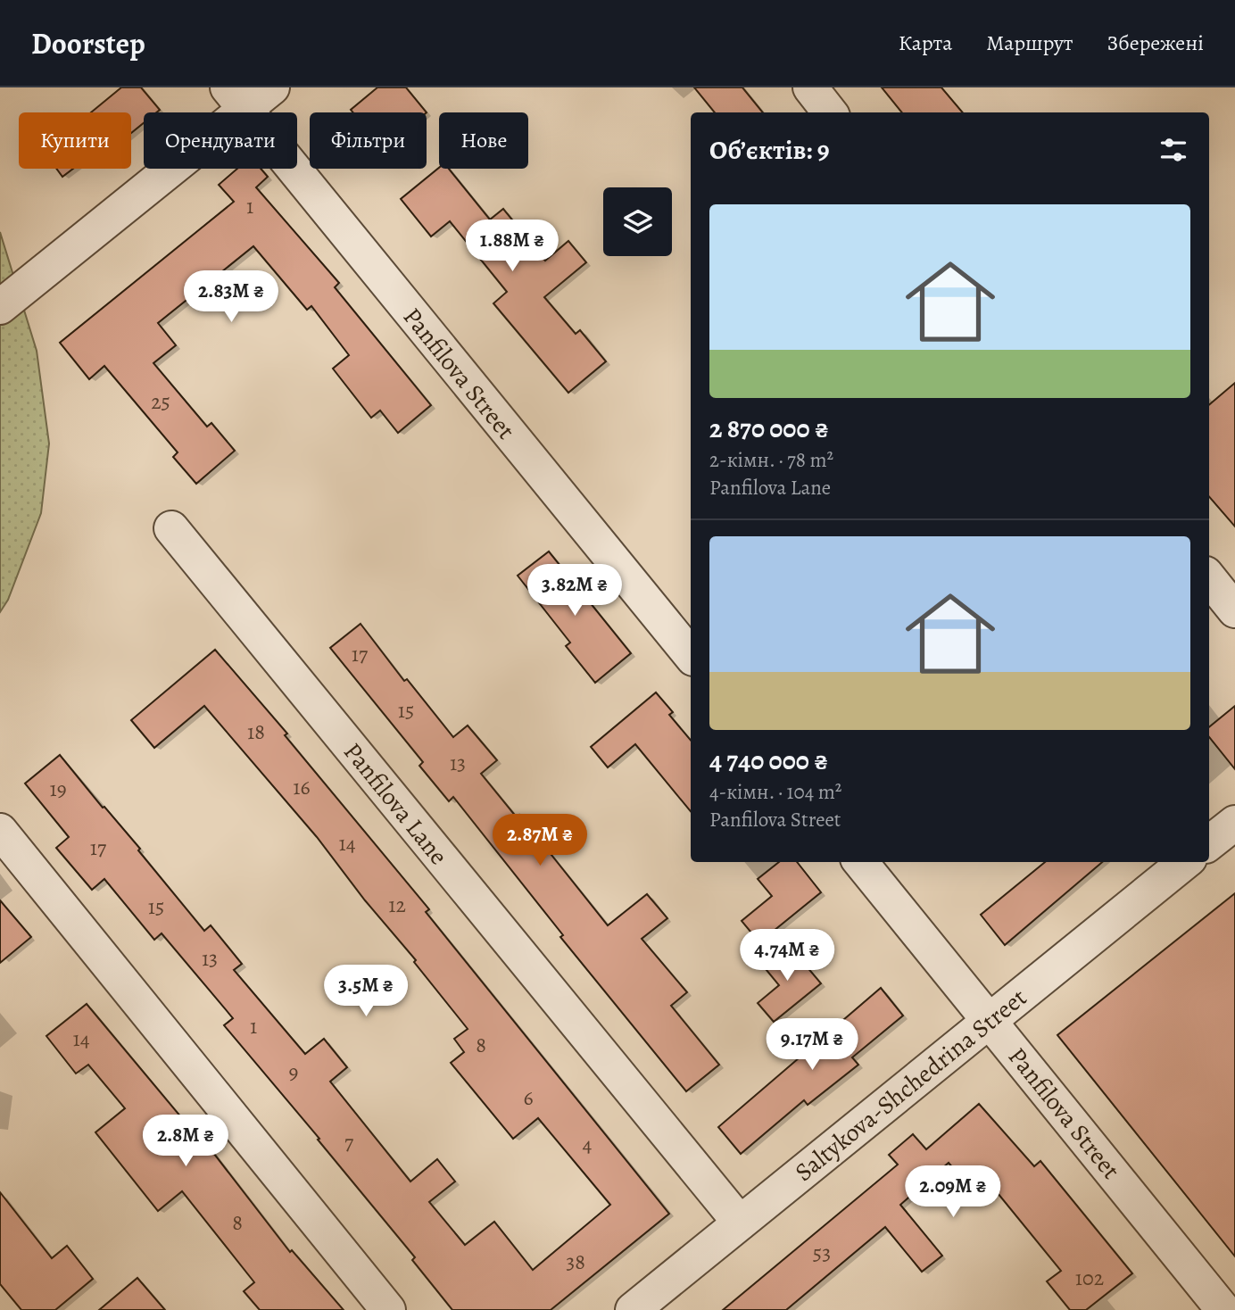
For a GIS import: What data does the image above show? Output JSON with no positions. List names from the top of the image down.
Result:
{
  "streets": {
    "street": ["Panfilova Street", "Panfilova Lane", "Saltykova-Shchedrina Street"]
  },
  "crossings": [
    ["Panfilova Street", "Saltykova-Shchedrina Street"],
    ["Panfilova Lane", "Saltykova-Shchedrina Street"]
  ],
  "house_numbers": [
    "1",
    "25",
    "17",
    "15",
    "18",
    "13",
    "16",
    "19",
    "14",
    "17",
    "12",
    "15",
    "13",
    "1",
    "14",
    "8",
    "9",
    "6",
    "7",
    "4",
    "8",
    "53",
    "38",
    "102"
  ],
  "page": {
    "header": "Doorstep",
    "nav": ["Карта", "Маршрут", "Збережені"],
    "chip": [
      "Купити",
      "Орендувати",
      "Фільтри",
      "Нове"
    ],
    "heading": "Об’єктів: 9",
    "list": [
      {
        "name": "2 870 000 ₴",
        "note": "2-кімн. · 78 m² · Panfilova Lane"
      },
      {
        "name": "4 740 000 ₴",
        "note": "4-кімн. · 104 m² · Panfilova Street"
      }
    ],
    "price": [
      "1.88M ₴",
      "2.83M ₴",
      "3.82M ₴",
      "2.87M ₴",
      "4.74M ₴",
      "3.5M ₴",
      "9.17M ₴",
      "2.8M ₴",
      "2.09M ₴"
    ]
  }
}
